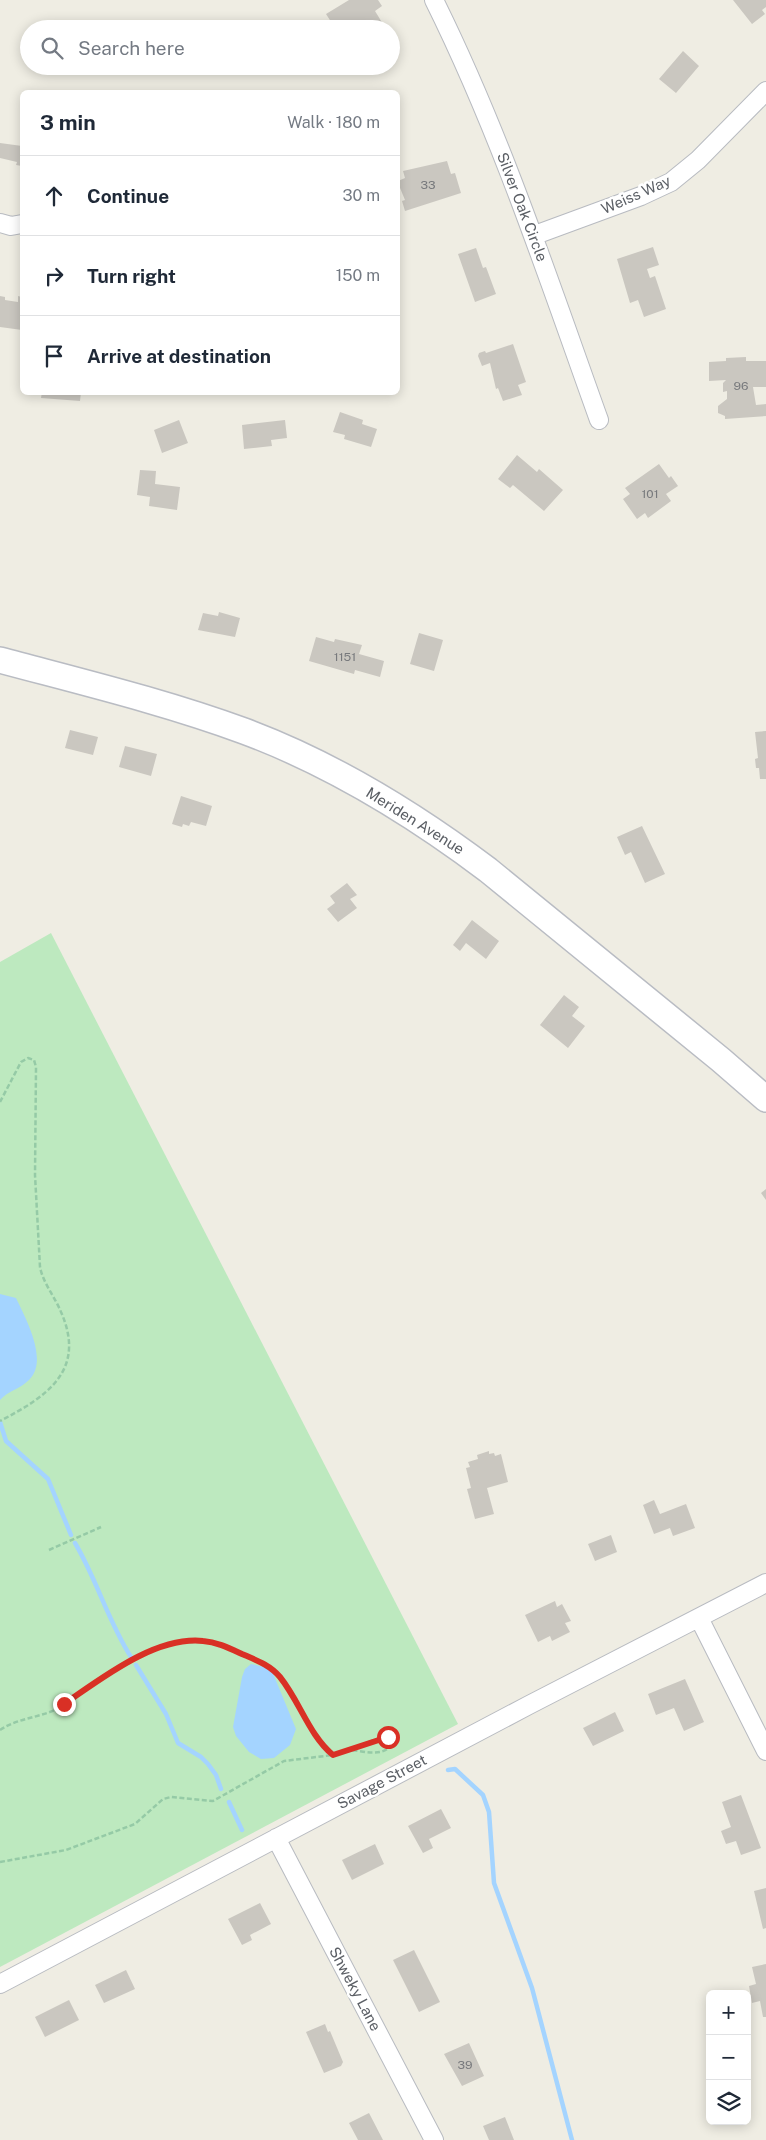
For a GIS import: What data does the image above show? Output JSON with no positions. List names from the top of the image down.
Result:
{
  "streets": {
    "main road": ["Meriden Avenue"],
    "street": [
      "Weiss Way",
      "Silver Oak Circle",
      "Savage Street",
      "Shweky Lane"
    ]
  },
  "crossings": [
    ["Weiss Way", "Silver Oak Circle"],
    ["Savage Street", "Shweky Lane"]
  ],
  "house_numbers": [
    "33",
    "96",
    "101",
    "1151",
    "39"
  ],
  "page": {
    "search": "Search here",
    "heading": ["3 min", "Walk · 180 m"],
    "list": [
      ["Continue", "30 m"],
      ["Turn right", "150 m"],
      "Arrive at destination"
    ],
    "map_buttons": ["+", "−"]
  }
}
